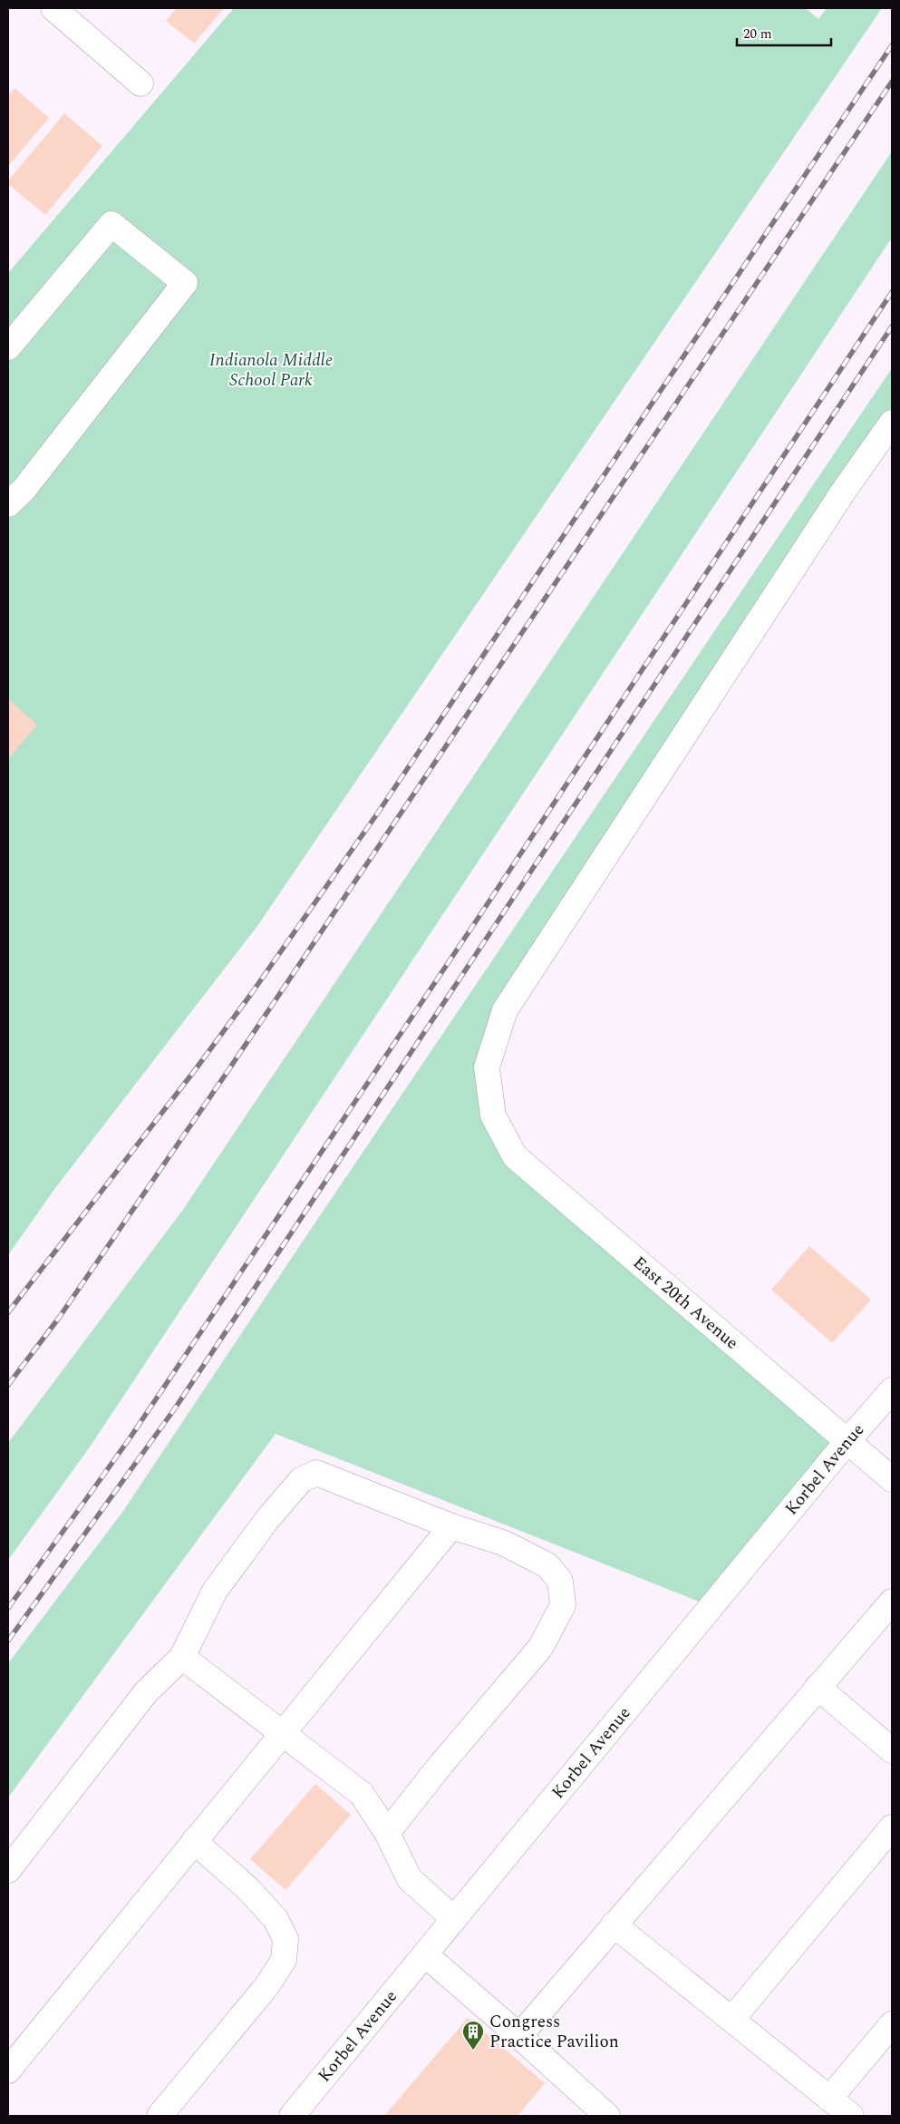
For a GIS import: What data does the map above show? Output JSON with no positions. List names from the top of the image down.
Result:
{
  "streets": {
    "street": ["East 20th Avenue", "Korbel Avenue"]
  },
  "crossings": [
    ["East 20th Avenue", "Korbel Avenue"]
  ],
  "parks": ["Indianola Middle School Park"],
  "places": {
    "building": ["Congress Practice Pavilion"]
  },
  "scale_bar": "20 m"
}
